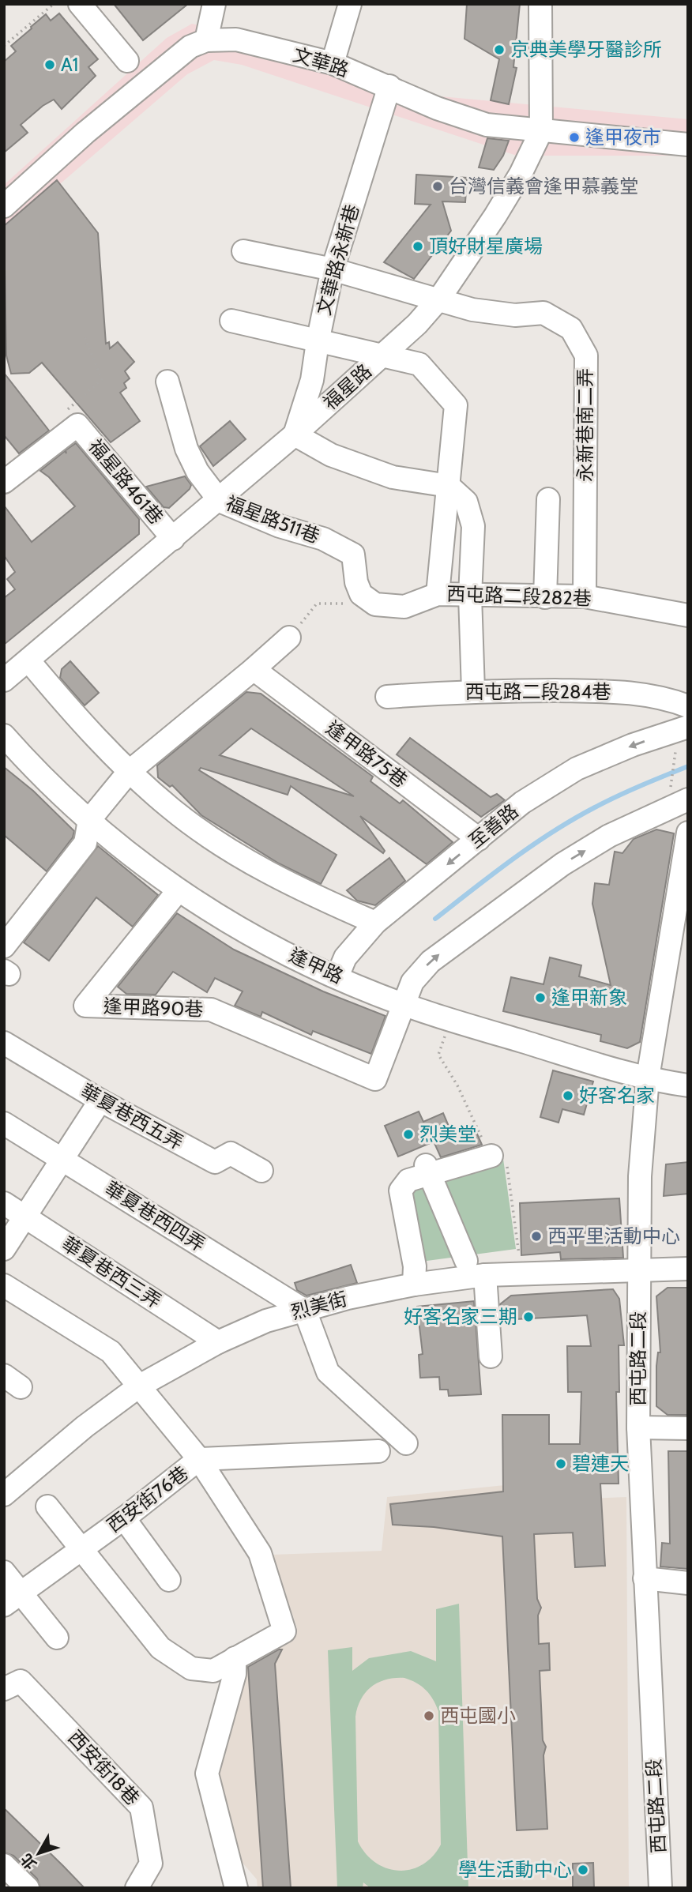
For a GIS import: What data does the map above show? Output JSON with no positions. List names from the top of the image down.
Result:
{
  "streets": {
    "street": [
      "文華路",
      "文華路永新巷",
      "福星路",
      "永新巷南二弄",
      "福星路461巷",
      "福星路511巷",
      "西屯路二段282巷",
      "西屯路二段284巷",
      "逢甲路75巷",
      "至善路",
      "逢甲路",
      "逢甲路90巷",
      "華夏巷西五弄",
      "華夏巷西四弄",
      "華夏巷西三弄",
      "烈美街",
      "西屯路二段",
      "西安街76巷",
      "西安街18巷"
    ]
  },
  "crossings": [
    ["文華路", "文華路永新巷"],
    ["文華路", "福星路"],
    ["文華路永新巷", "福星路"],
    ["文華路永新巷", "永新巷南二弄"],
    ["福星路", "永新巷南二弄"],
    ["福星路", "福星路461巷"],
    ["福星路", "福星路511巷"],
    ["永新巷南二弄", "西屯路二段282巷"],
    ["福星路511巷", "西屯路二段282巷"],
    ["逢甲路75巷", "至善路"],
    ["至善路", "逢甲路"],
    ["逢甲路", "逢甲路90巷"],
    ["逢甲路", "西屯路二段"],
    ["華夏巷西四弄", "烈美街"],
    ["華夏巷西三弄", "烈美街"],
    ["烈美街", "西屯路二段"]
  ],
  "places": [
    "京典美學牙醫診所",
    "A1",
    "逢甲夜市",
    "台灣信義會逢甲慕義堂",
    "頂好財星廣場",
    "逢甲新象",
    "好客名家",
    "烈美堂",
    "西平里活動中心",
    "好客名家三期",
    "碧連天",
    "西屯國小",
    "學生活動中心"
  ],
  "north": "bottom left"
}
